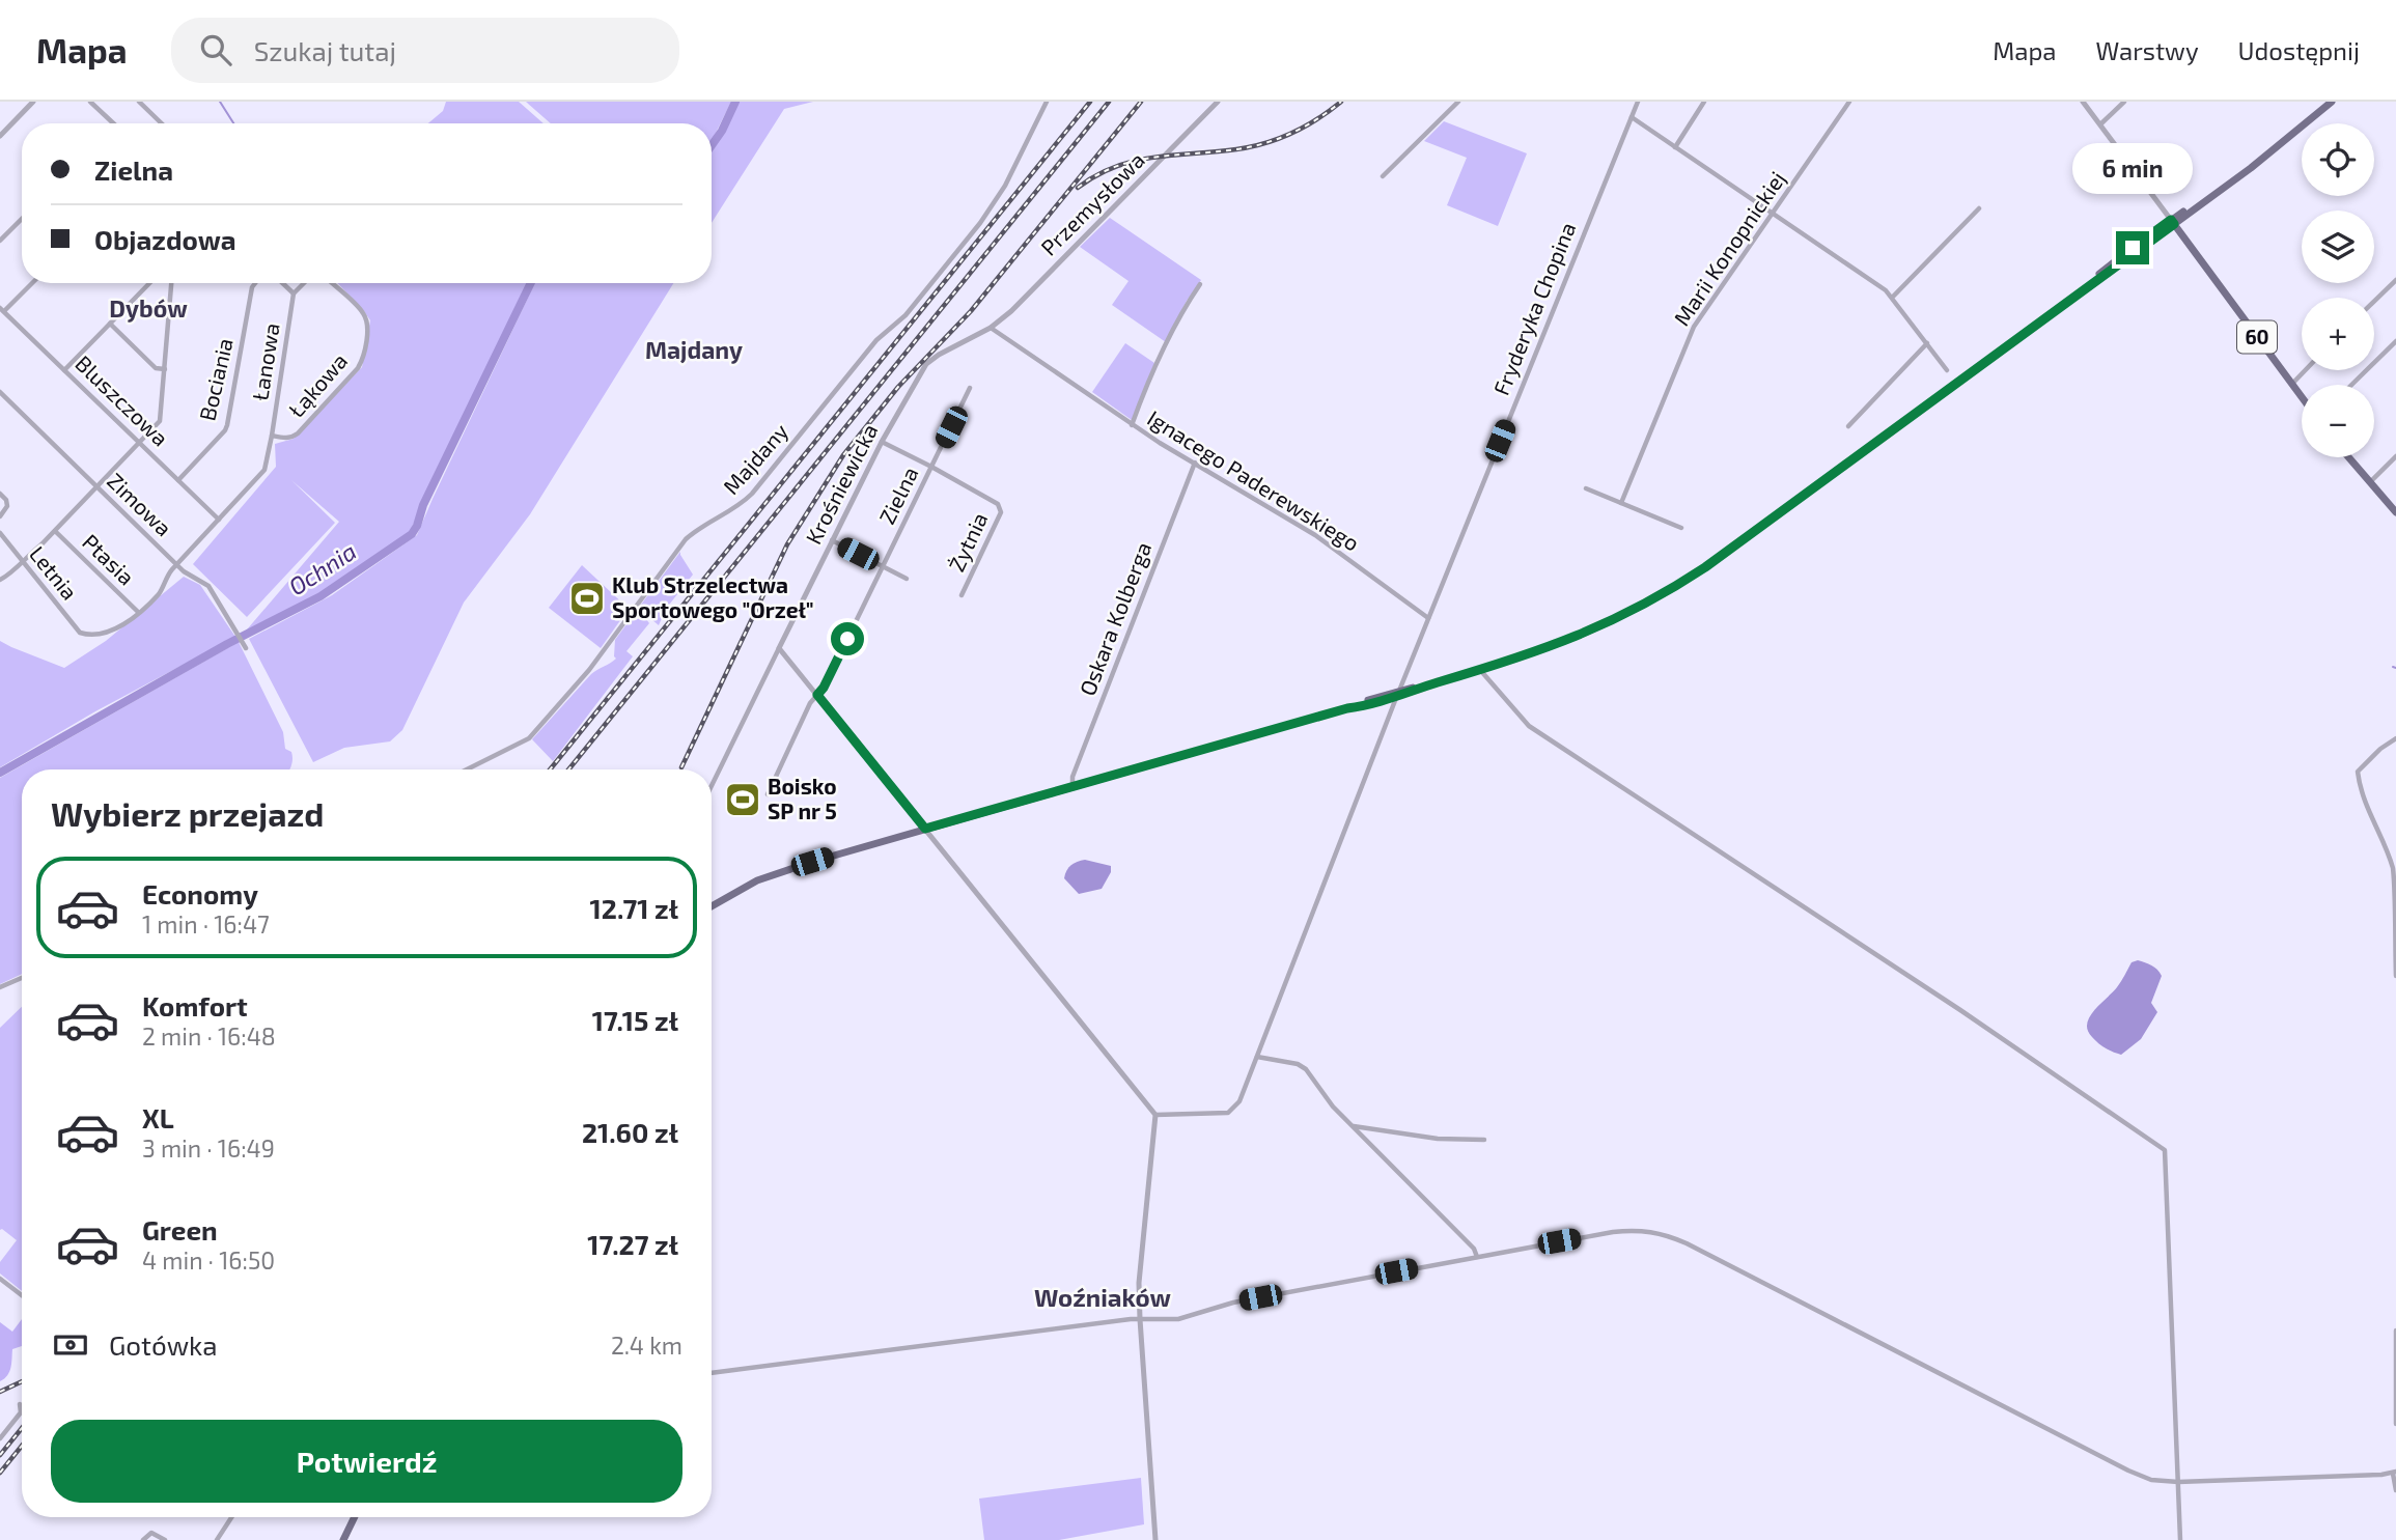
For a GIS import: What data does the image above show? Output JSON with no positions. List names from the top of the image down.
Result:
{
  "streets": {
    "main road": ["60"],
    "street": [
      "Przemysłowa",
      "Marii Konopnickiej",
      "Fryderyka Chopina",
      "Łanowa",
      "Bociania",
      "Łąkowa",
      "Bluszczowa",
      "Majdany",
      "Ignacego Paderewskiego",
      "Krośniewicka",
      "Zielna",
      "Zimowa",
      "Żytnia",
      "Ptasia",
      "Letnia",
      "Oskara Kolberga"
    ]
  },
  "crossings": [
    ["Przemysłowa", "Ignacego Paderewskiego"],
    ["Przemysłowa", "Krośniewicka"],
    ["Fryderyka Chopina", "Ignacego Paderewskiego"],
    ["Łanowa", "Łąkowa"],
    ["Bociania", "Bluszczowa"],
    ["Łąkowa", "Bluszczowa"],
    ["Łąkowa", "Zimowa"],
    ["Łąkowa", "Ptasia"],
    ["Łąkowa", "Letnia"],
    ["Ignacego Paderewskiego", "Krośniewicka"],
    ["Ignacego Paderewskiego", "Oskara Kolberga"],
    ["Krośniewicka", "Żytnia"],
    ["Zielna", "Żytnia"]
  ],
  "districts": ["Dybów", "Majdany", "Woźniaków"],
  "water": ["Ochnia"],
  "places": {
    "sports": ["Klub Strzelectwa Sportowego \"Orzeł\"", "Boisko SP nr 5"]
  },
  "page": {
    "header": "Mapa",
    "search": "Szukaj tutaj",
    "nav": ["Mapa", "Warstwy", "Udostępnij"],
    "map_buttons": ["+", "−"],
    "banner": ["Zielna", "Objazdowa"],
    "bubble": "6 min",
    "heading": "Wybierz przejazd",
    "list": [
      {
        "name": "Economy",
        "note": "1 min · 16:47",
        "value": "12.71 zł"
      },
      {
        "name": "Komfort",
        "note": "2 min · 16:48",
        "value": "17.15 zł"
      },
      {
        "name": "XL",
        "note": "3 min · 16:49",
        "value": "21.60 zł"
      },
      {
        "name": "Green",
        "note": "4 min · 16:50",
        "value": "17.27 zł"
      }
    ],
    "pay": ["Gotówka", "2.4 km"],
    "buttons": "Potwierdź"
  }
}
